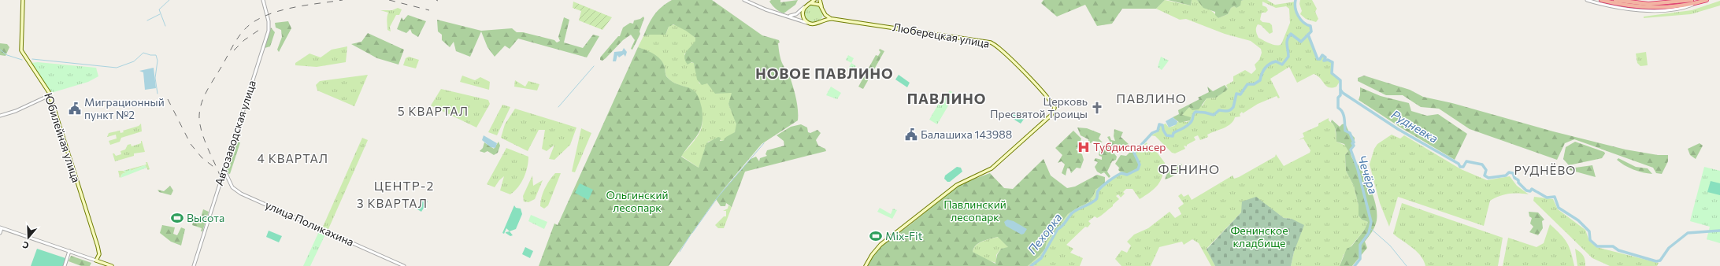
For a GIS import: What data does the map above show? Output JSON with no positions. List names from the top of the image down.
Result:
{
  "streets": {
    "main road": ["Люберецкая улица", "Юбилейная улица"],
    "street": ["Автозаводская улица", "улица Поликахина"]
  },
  "crossings": [
    ["Автозаводская улица", "улица Поликахина"]
  ],
  "districts": [
    "НОВОЕ ПАВЛИНО",
    "ПАВЛИНО",
    "ПАВЛИНО",
    "5 КВАРТАЛ",
    "4 КВАРТАЛ",
    "ФЕНИНО",
    "РУДНЁВО",
    "ЦЕНТР-2",
    "3 КВАРТАЛ"
  ],
  "water": ["Рудневка", "Чечёра", "Пехорка"],
  "parks": ["Ольгинский лесопарк", "Павлинский лесопарк", "Фенинское кладбище"],
  "places": {
    "church": ["Церковь Пресвятой Троицы"],
    "public building": ["Миграционный пункт №2", "Балашиха 143988"],
    "hospital": ["Тубдиспансер"],
    "sports": ["Высота", "Mix-Fit"]
  },
  "north": "bottom"
}
